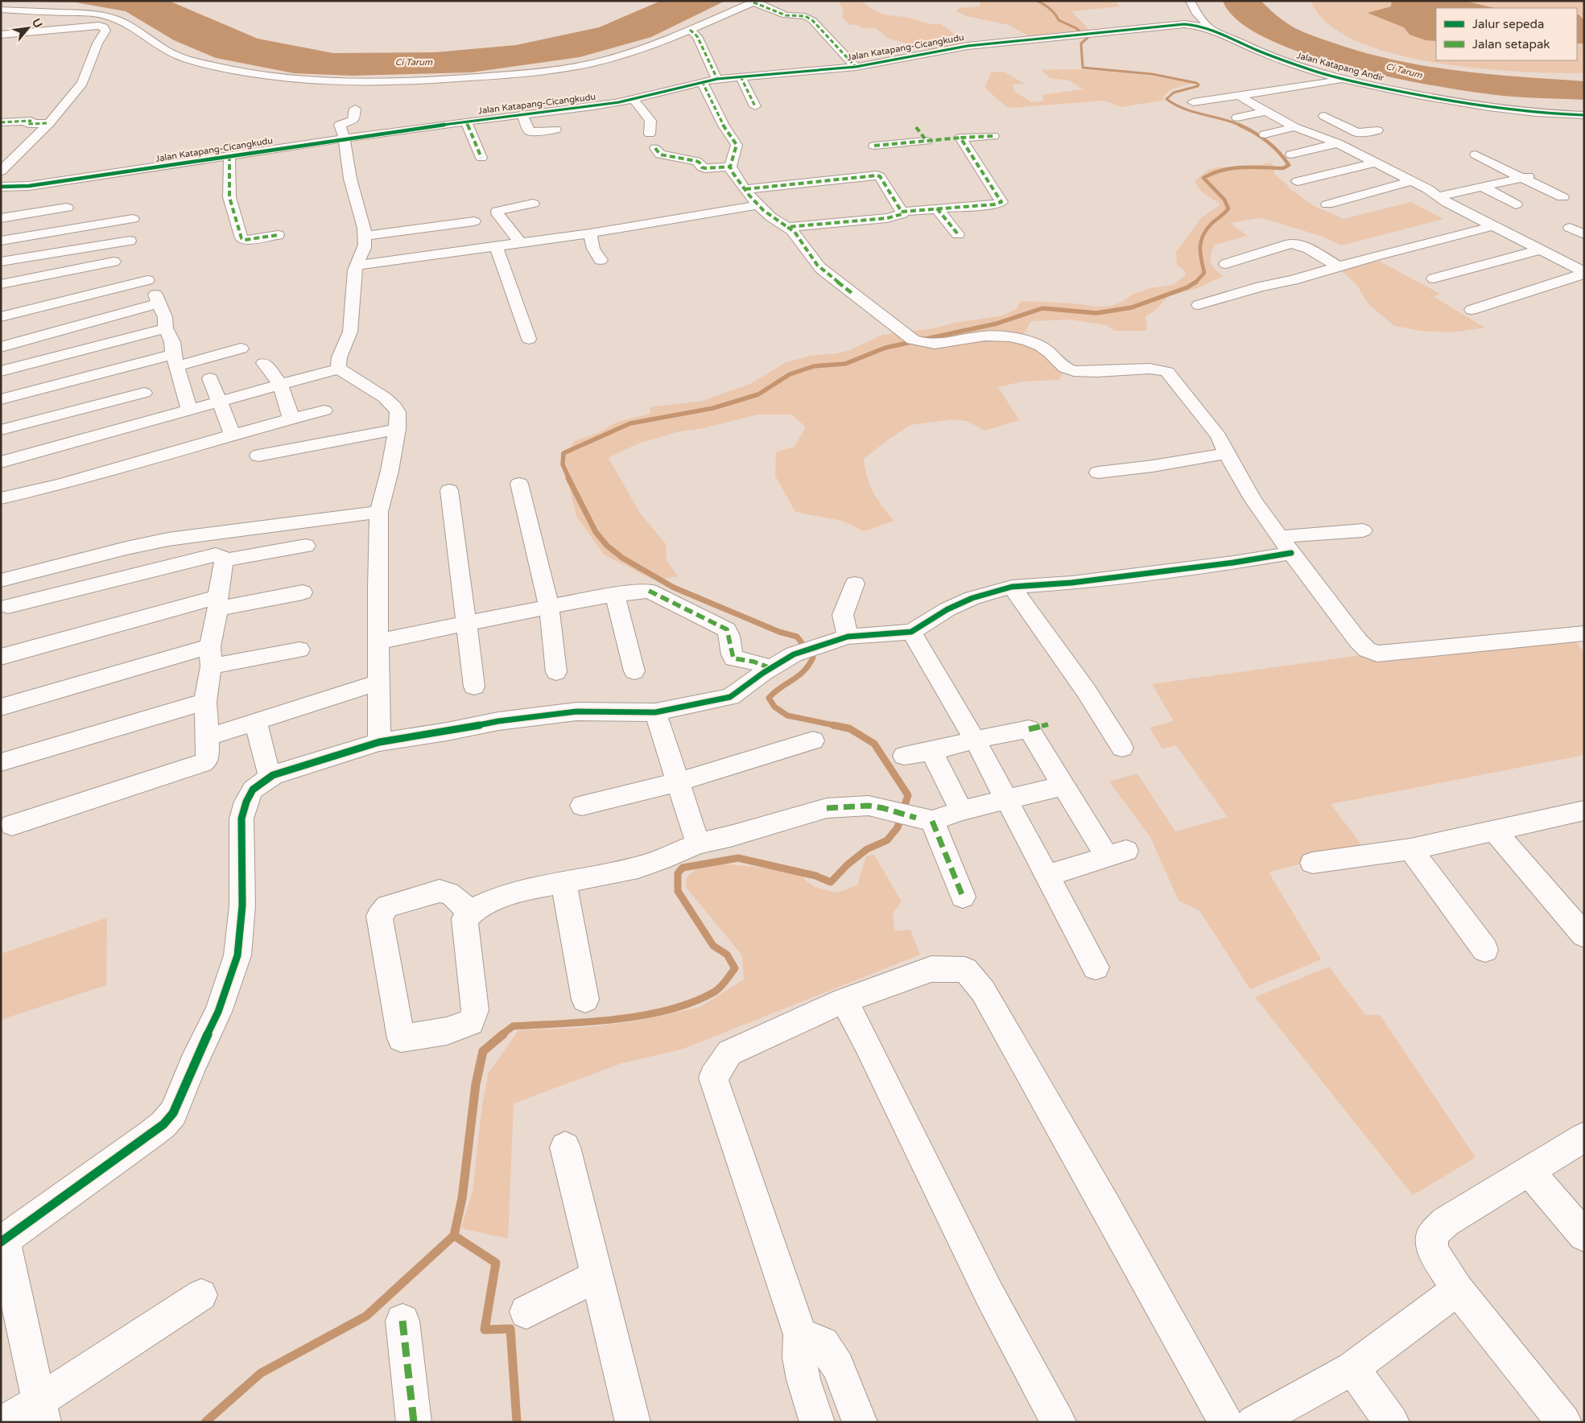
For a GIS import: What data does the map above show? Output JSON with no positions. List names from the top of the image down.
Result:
{
  "streets": {
    "street": ["Jalan Katapang-Cicangkudu", "Jalan Katapang Andir"]
  },
  "crossings": [
    ["Jalan Katapang-Cicangkudu", "Jalan Katapang Andir"]
  ],
  "water": ["Ci Tarum"],
  "legend": ["Jalur sepeda", "Jalan setapak"],
  "north": "top right"
}
